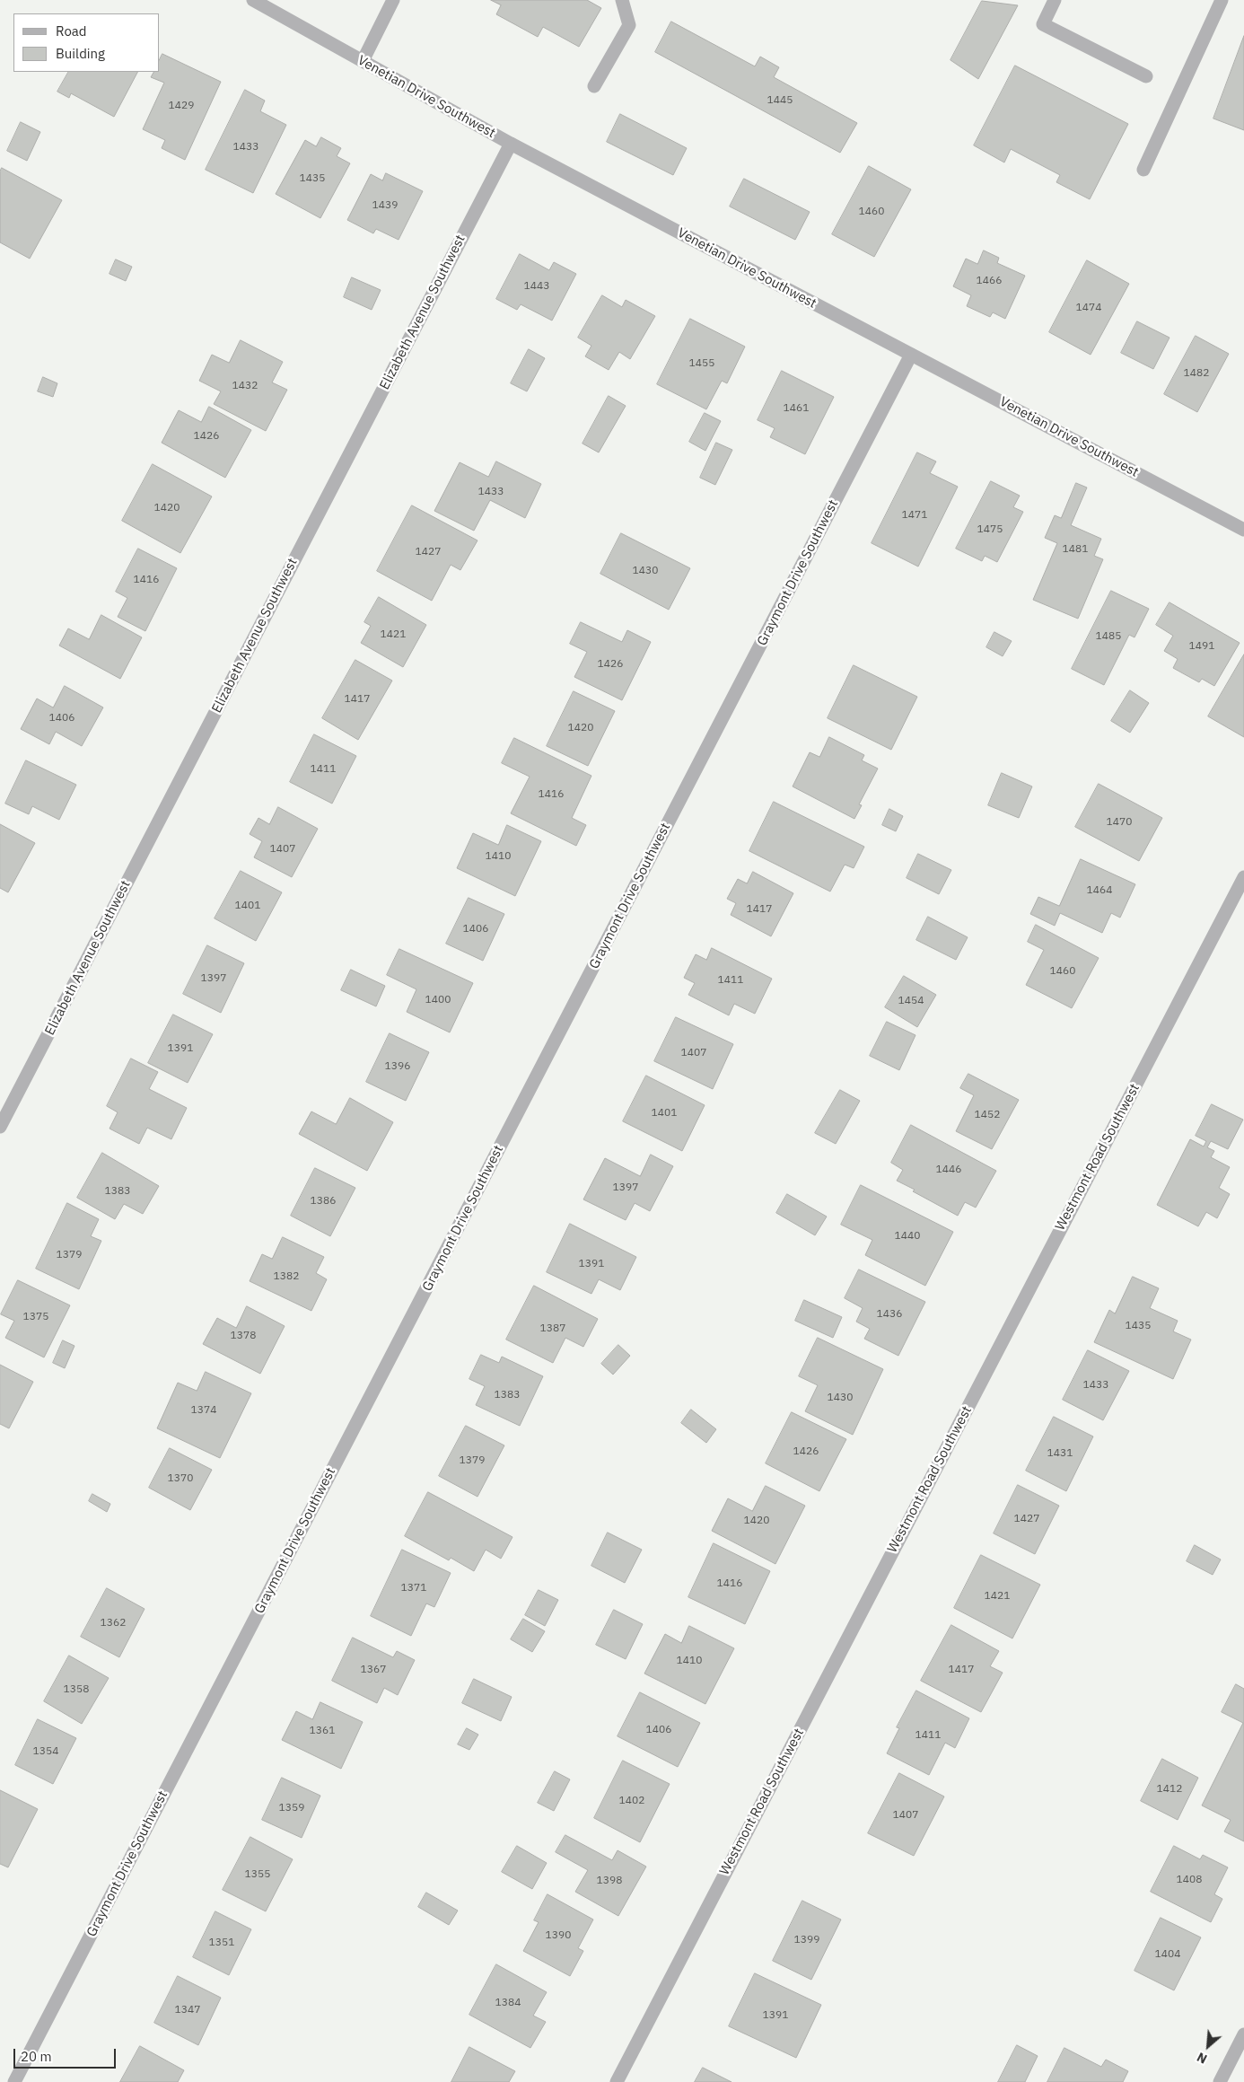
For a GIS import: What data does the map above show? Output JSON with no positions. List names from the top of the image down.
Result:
{
  "streets": {
    "street": [
      "Venetian Drive Southwest",
      "Elizabeth Avenue Southwest",
      "Graymont Drive Southwest",
      "Westmont Road Southwest"
    ]
  },
  "crossings": [
    ["Venetian Drive Southwest", "Elizabeth Avenue Southwest"],
    ["Venetian Drive Southwest", "Graymont Drive Southwest"]
  ],
  "house_numbers": [
    "1445",
    "1429",
    "1433",
    "1435",
    "1439",
    "1460",
    "1466",
    "1443",
    "1474",
    "1455",
    "1482",
    "1432",
    "1461",
    "1426",
    "1433",
    "1420",
    "1471",
    "1475",
    "1481",
    "1427",
    "1430",
    "1416",
    "1421",
    "1485",
    "1491",
    "1426",
    "1417",
    "1406",
    "1420",
    "1411",
    "1416",
    "1470",
    "1407",
    "1410",
    "1464",
    "1401",
    "1417",
    "1406",
    "1460",
    "1397",
    "1411",
    "1400",
    "1454",
    "1391",
    "1407",
    "1396",
    "1401",
    "1452",
    "1446",
    "1397",
    "1383",
    "1386",
    "1440",
    "1379",
    "1391",
    "1382",
    "1436",
    "1375",
    "1435",
    "1387",
    "1378",
    "1433",
    "1383",
    "1430",
    "1374",
    "1426",
    "1431",
    "1379",
    "1370",
    "1427",
    "1420",
    "1416",
    "1371",
    "1421",
    "1362",
    "1410",
    "1367",
    "1417",
    "1358",
    "1406",
    "1361",
    "1411",
    "1354",
    "1412",
    "1402",
    "1359",
    "1407",
    "1355",
    "1408",
    "1398",
    "1390",
    "1399",
    "1351",
    "1404",
    "1384",
    "1347",
    "1391"
  ],
  "legend": ["Road", "Building"],
  "scale_bar": "20 m",
  "north": "bottom left"
}
